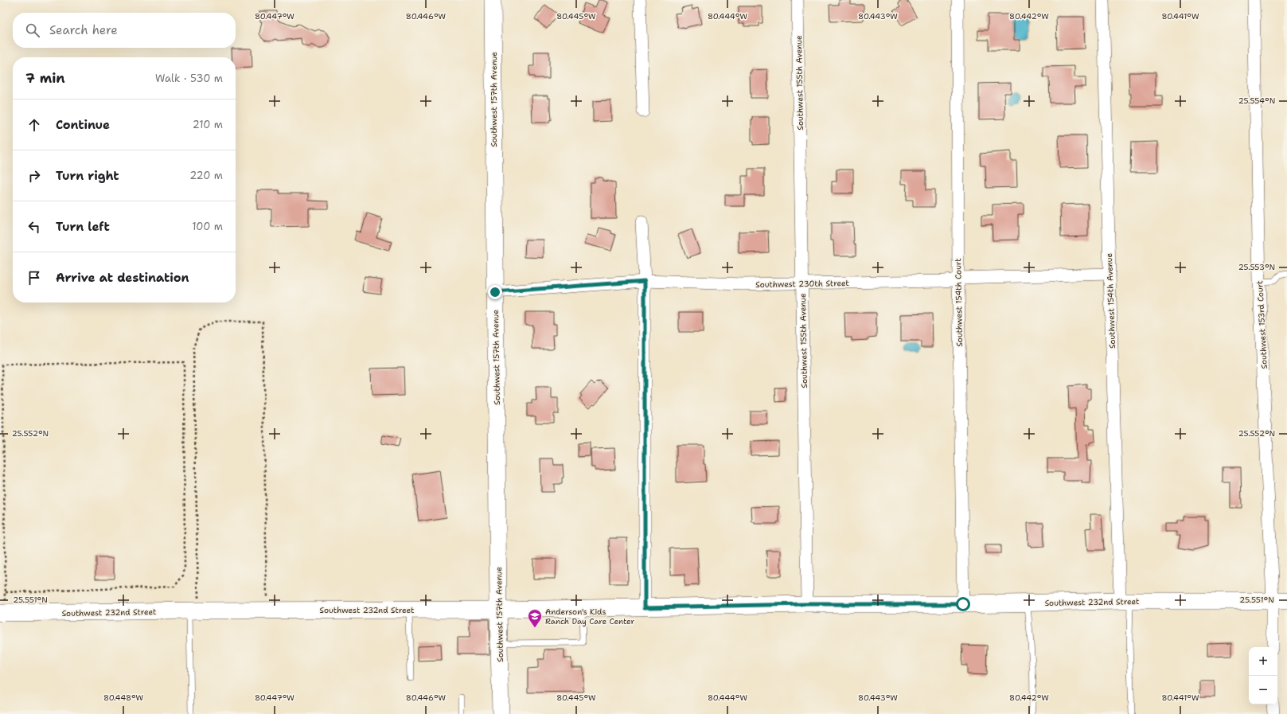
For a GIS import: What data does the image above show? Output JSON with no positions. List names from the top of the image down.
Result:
{
  "streets": {
    "street": [
      "Southwest 155th Avenue",
      "Southwest 157th Avenue",
      "Southwest 230th Street",
      "Southwest 154th Avenue",
      "Southwest 154th Court",
      "Southwest 153rd Court",
      "Southwest 232nd Street"
    ]
  },
  "crossings": [
    ["Southwest 155th Avenue", "Southwest 230th Street"],
    ["Southwest 155th Avenue", "Southwest 232nd Street"],
    ["Southwest 157th Avenue", "Southwest 230th Street"],
    ["Southwest 157th Avenue", "Southwest 232nd Street"],
    ["Southwest 230th Street", "Southwest 154th Avenue"],
    ["Southwest 230th Street", "Southwest 154th Court"],
    ["Southwest 154th Avenue", "Southwest 232nd Street"],
    ["Southwest 154th Court", "Southwest 232nd Street"],
    ["Southwest 153rd Court", "Southwest 232nd Street"]
  ],
  "places": {
    "school or university": ["Anderson's Kids Ranch Day Care Center"]
  },
  "page": {
    "search": "Search here",
    "heading": ["7 min", "Walk · 530 m"],
    "list": [
      ["Continue", "210 m"],
      ["Turn right", "220 m"],
      ["Turn left", "100 m"],
      "Arrive at destination"
    ],
    "map_buttons": ["+", "−"]
  },
  "coordinates": [
    "80.447°W",
    "80.446°W",
    "80.445°W",
    "80.444°W",
    "80.443°W",
    "80.442°W",
    "80.441°W",
    "25.554°N",
    "25.553°N",
    "25.552°N",
    "25.551°N",
    "80.448°W"
  ]
}
